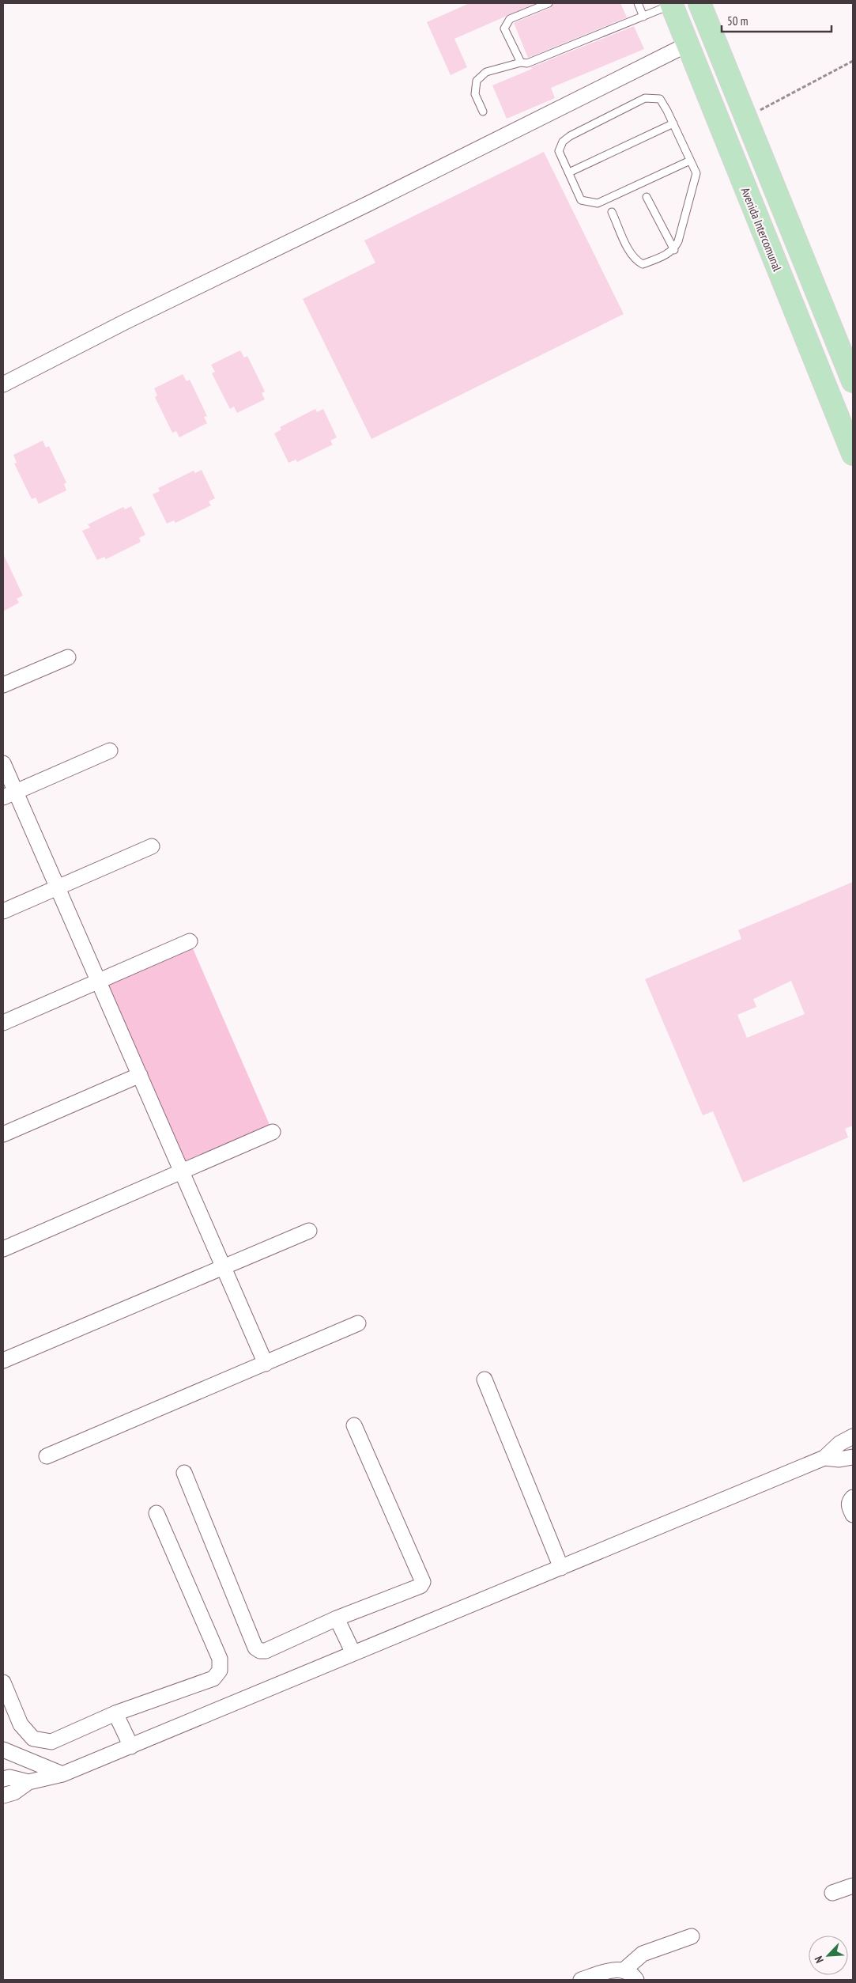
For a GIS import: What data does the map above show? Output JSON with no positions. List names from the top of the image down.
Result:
{
  "streets": {
    "main road": ["Avenida Intercomunal"]
  },
  "scale_bar": "50 m",
  "north": "bottom left"
}
